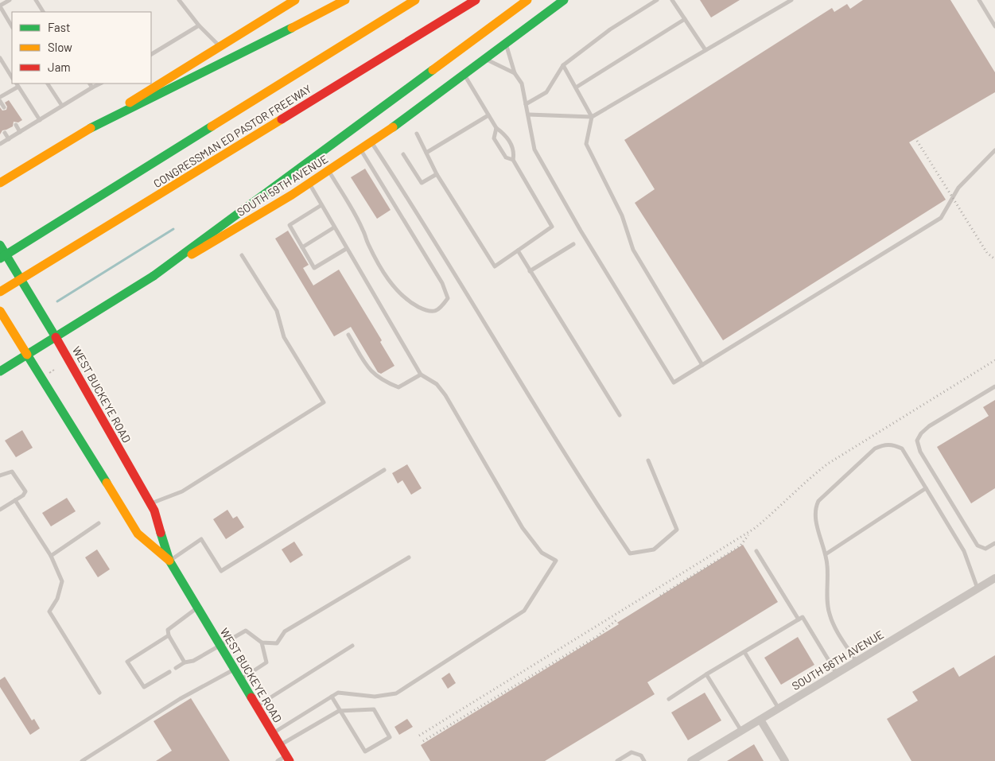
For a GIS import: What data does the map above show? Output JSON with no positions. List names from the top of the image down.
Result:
{
  "streets": {
    "main road": ["CONGRESSMAN ED PASTOR FREEWAY", "SOUTH 59TH AVENUE", "WEST BUCKEYE ROAD"],
    "street": ["SOUTH 56TH AVENUE"]
  },
  "crossings": [
    ["SOUTH 59TH AVENUE", "WEST BUCKEYE ROAD"]
  ],
  "legend": ["Fast", "Slow", "Jam"]
}
